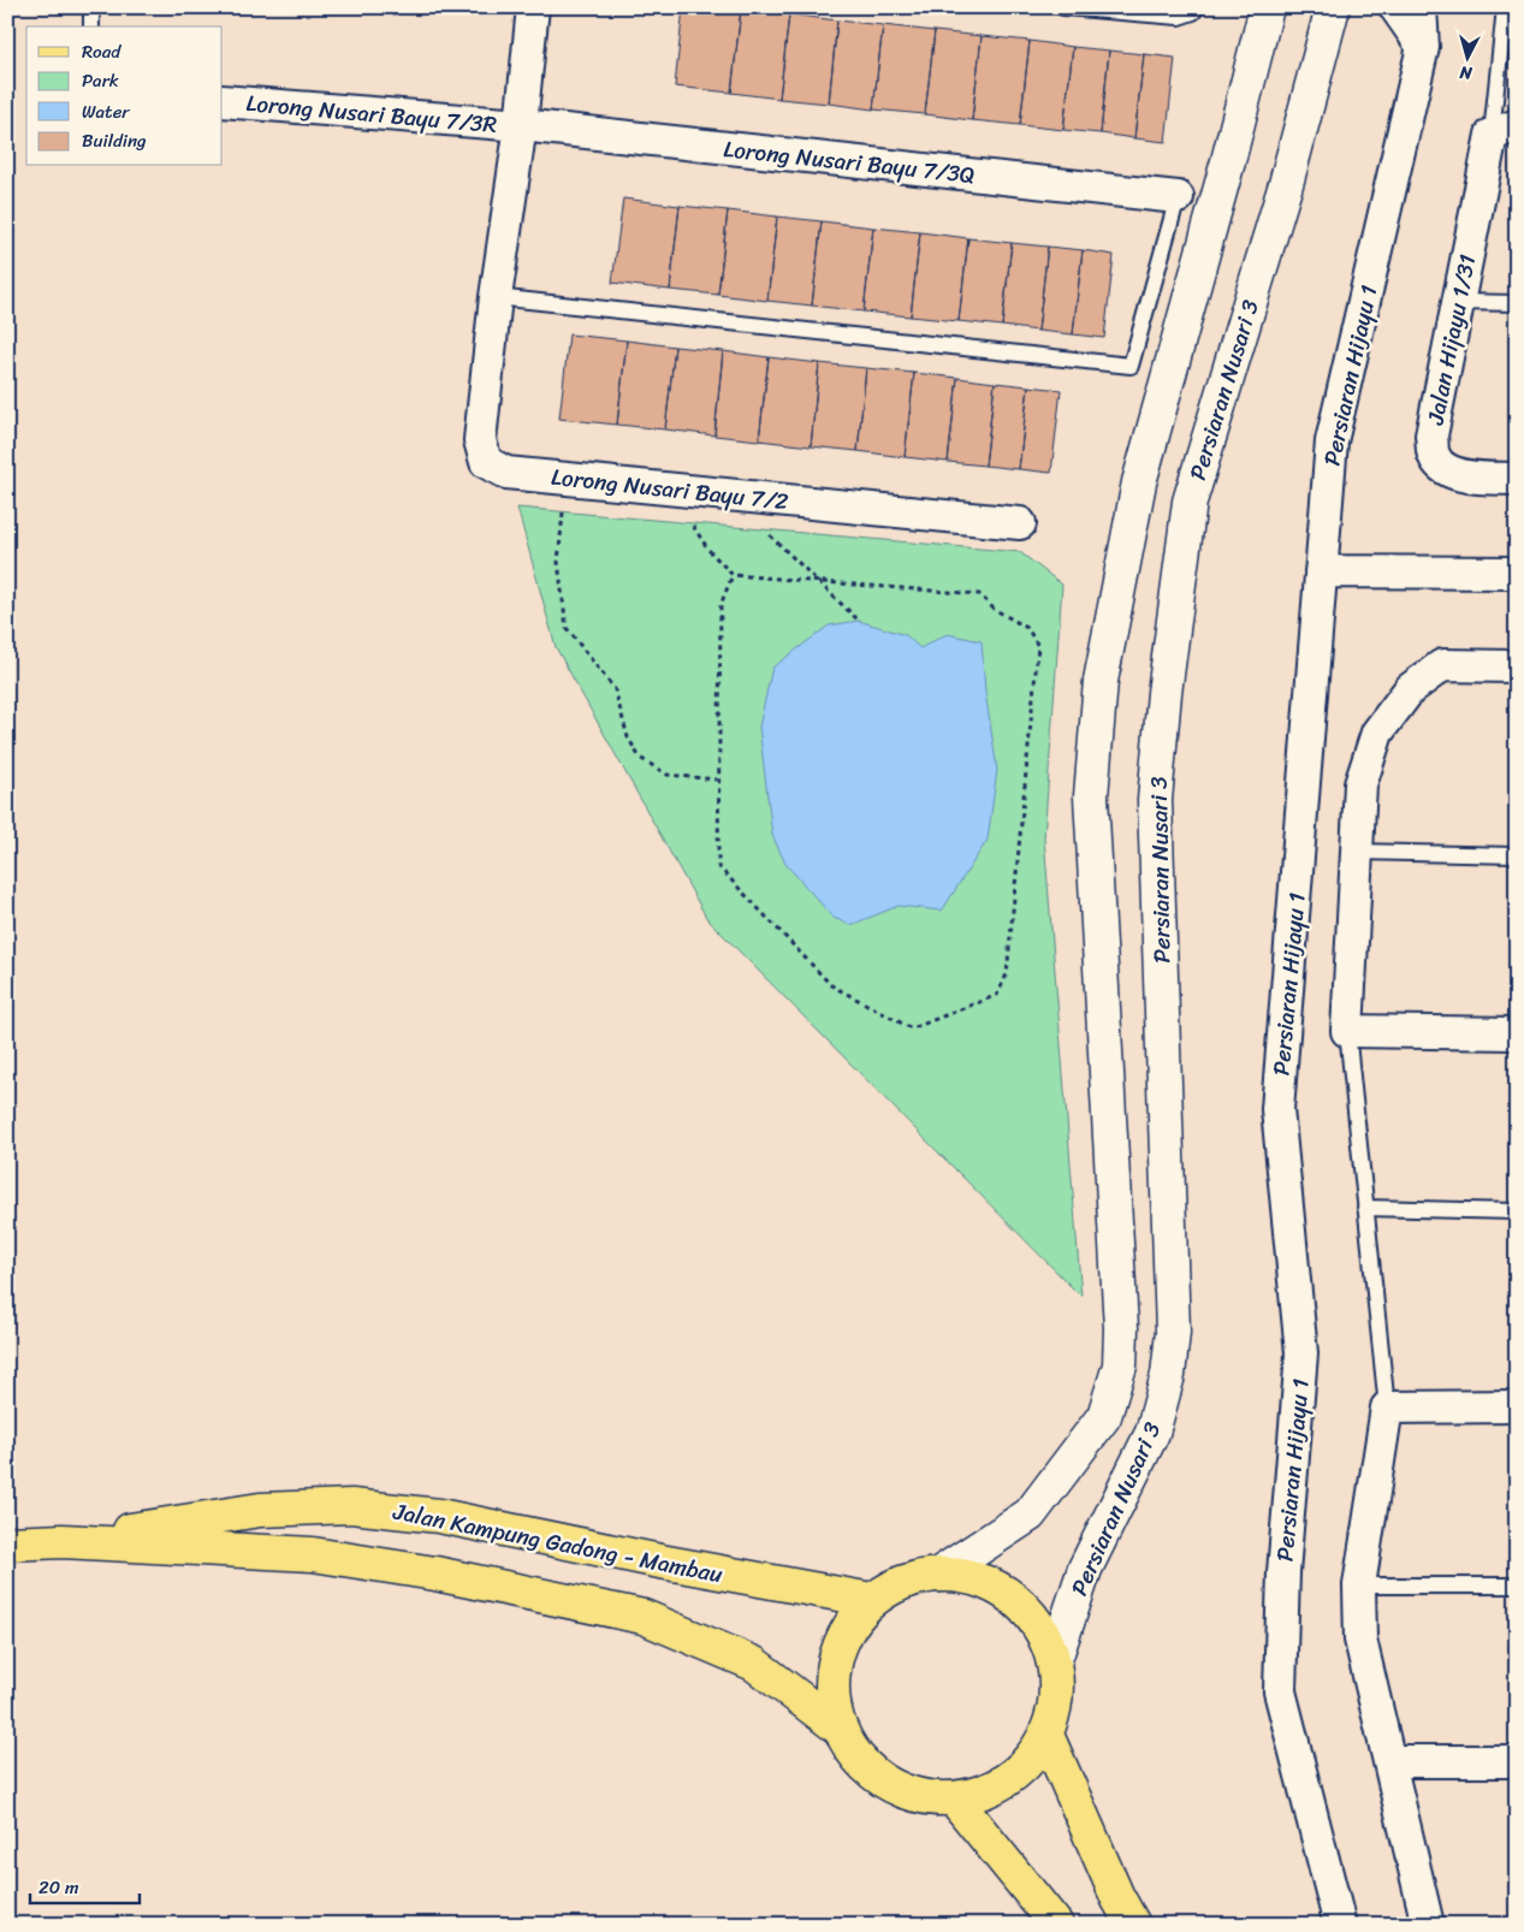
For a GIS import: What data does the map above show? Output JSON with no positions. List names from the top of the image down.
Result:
{
  "streets": {
    "main road": ["Persiaran Nusari 3", "Jalan Kampung Gadong - Mambau"],
    "street": [
      "Lorong Nusari Bayu 7/3R",
      "Lorong Nusari Bayu 7/3Q",
      "Jalan Hijayu 1/31",
      "Persiaran Hijayu 1",
      "Lorong Nusari Bayu 7/2"
    ]
  },
  "crossings": [
    ["Lorong Nusari Bayu 7/3R", "Lorong Nusari Bayu 7/3Q"],
    ["Lorong Nusari Bayu 7/3R", "Lorong Nusari Bayu 7/2"],
    ["Lorong Nusari Bayu 7/3Q", "Lorong Nusari Bayu 7/2"]
  ],
  "legend": [
    "Road",
    "Park",
    "Water",
    "Building"
  ],
  "scale_bar": "20 m",
  "north": "bottom"
}
